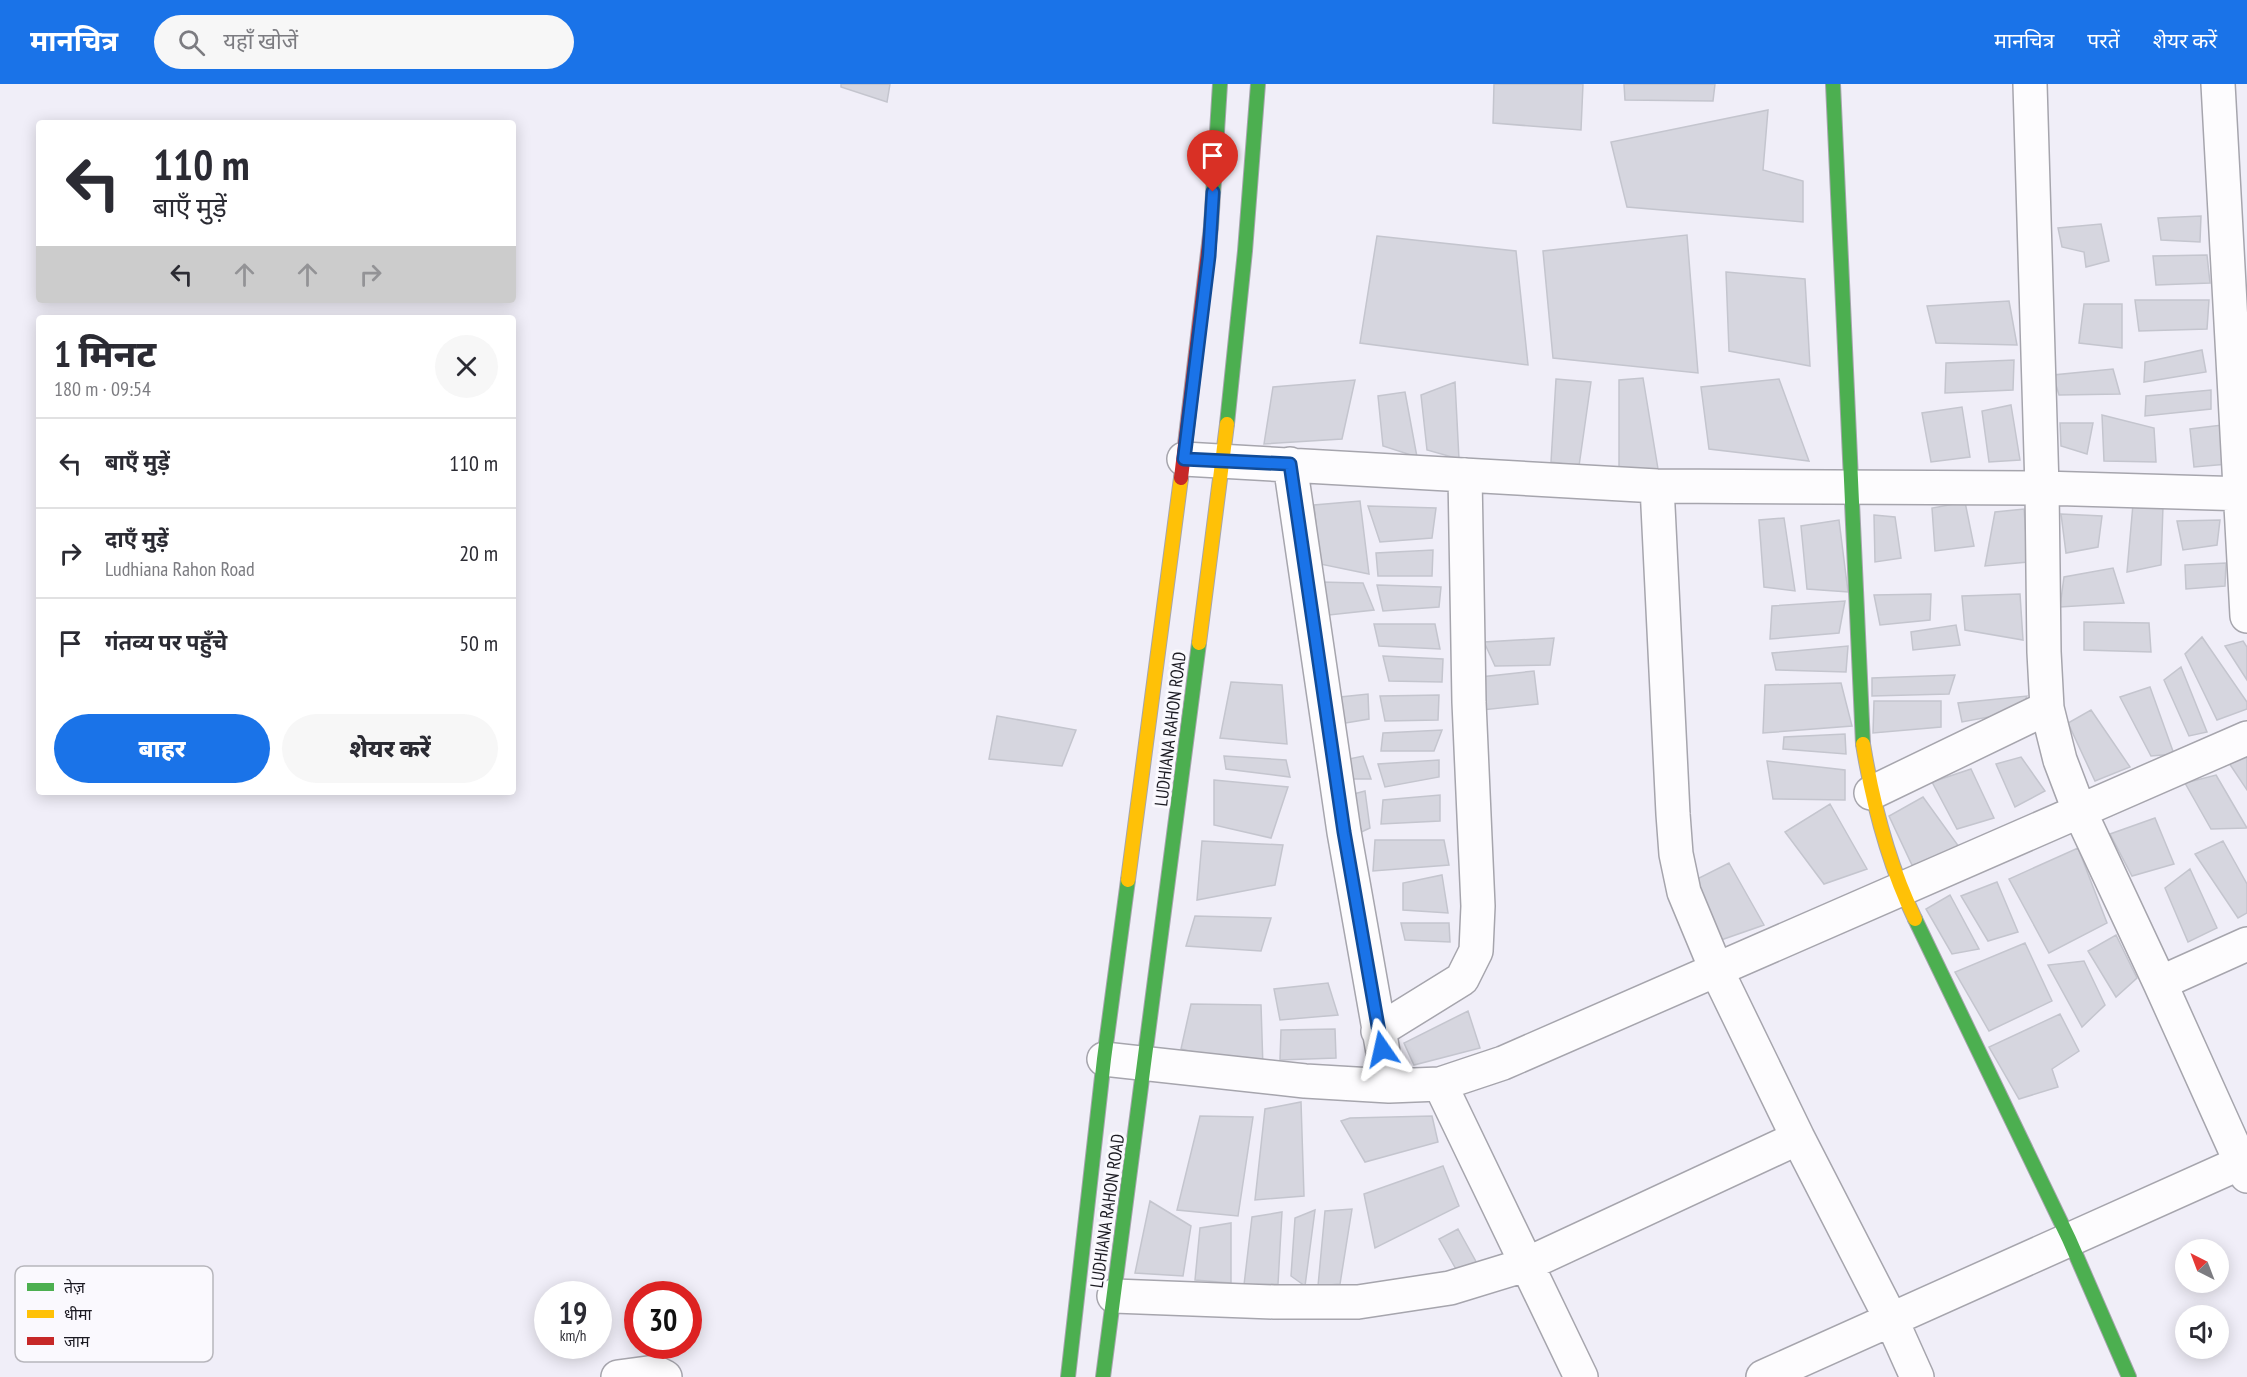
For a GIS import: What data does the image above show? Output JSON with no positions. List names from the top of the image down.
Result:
{
  "streets": {
    "main road": ["LUDHIANA RAHON ROAD"]
  },
  "legend": ["तेज़", "धीमा", "जाम"],
  "north": "top left",
  "page": {
    "header": "मानचित्र",
    "search": "यहाँ खोजें",
    "nav": ["मानचित्र", "परतें", "शेयर करें"],
    "turn": ["110 m", "बाएँ मुड़ें"],
    "heading": ["1 मिनट", "180 m · 09:54"],
    "list": [
      {
        "name": "बाएँ मुड़ें",
        "value": "110 m"
      },
      {
        "name": "दाएँ मुड़ें",
        "note": "Ludhiana Rahon Road",
        "value": "20 m"
      },
      {
        "name": "गंतव्य पर पहुँचे",
        "value": "50 m"
      }
    ],
    "buttons": ["बाहर", "शेयर करें"],
    "speed": "19 km/h",
    "limit": "30"
  }
}
